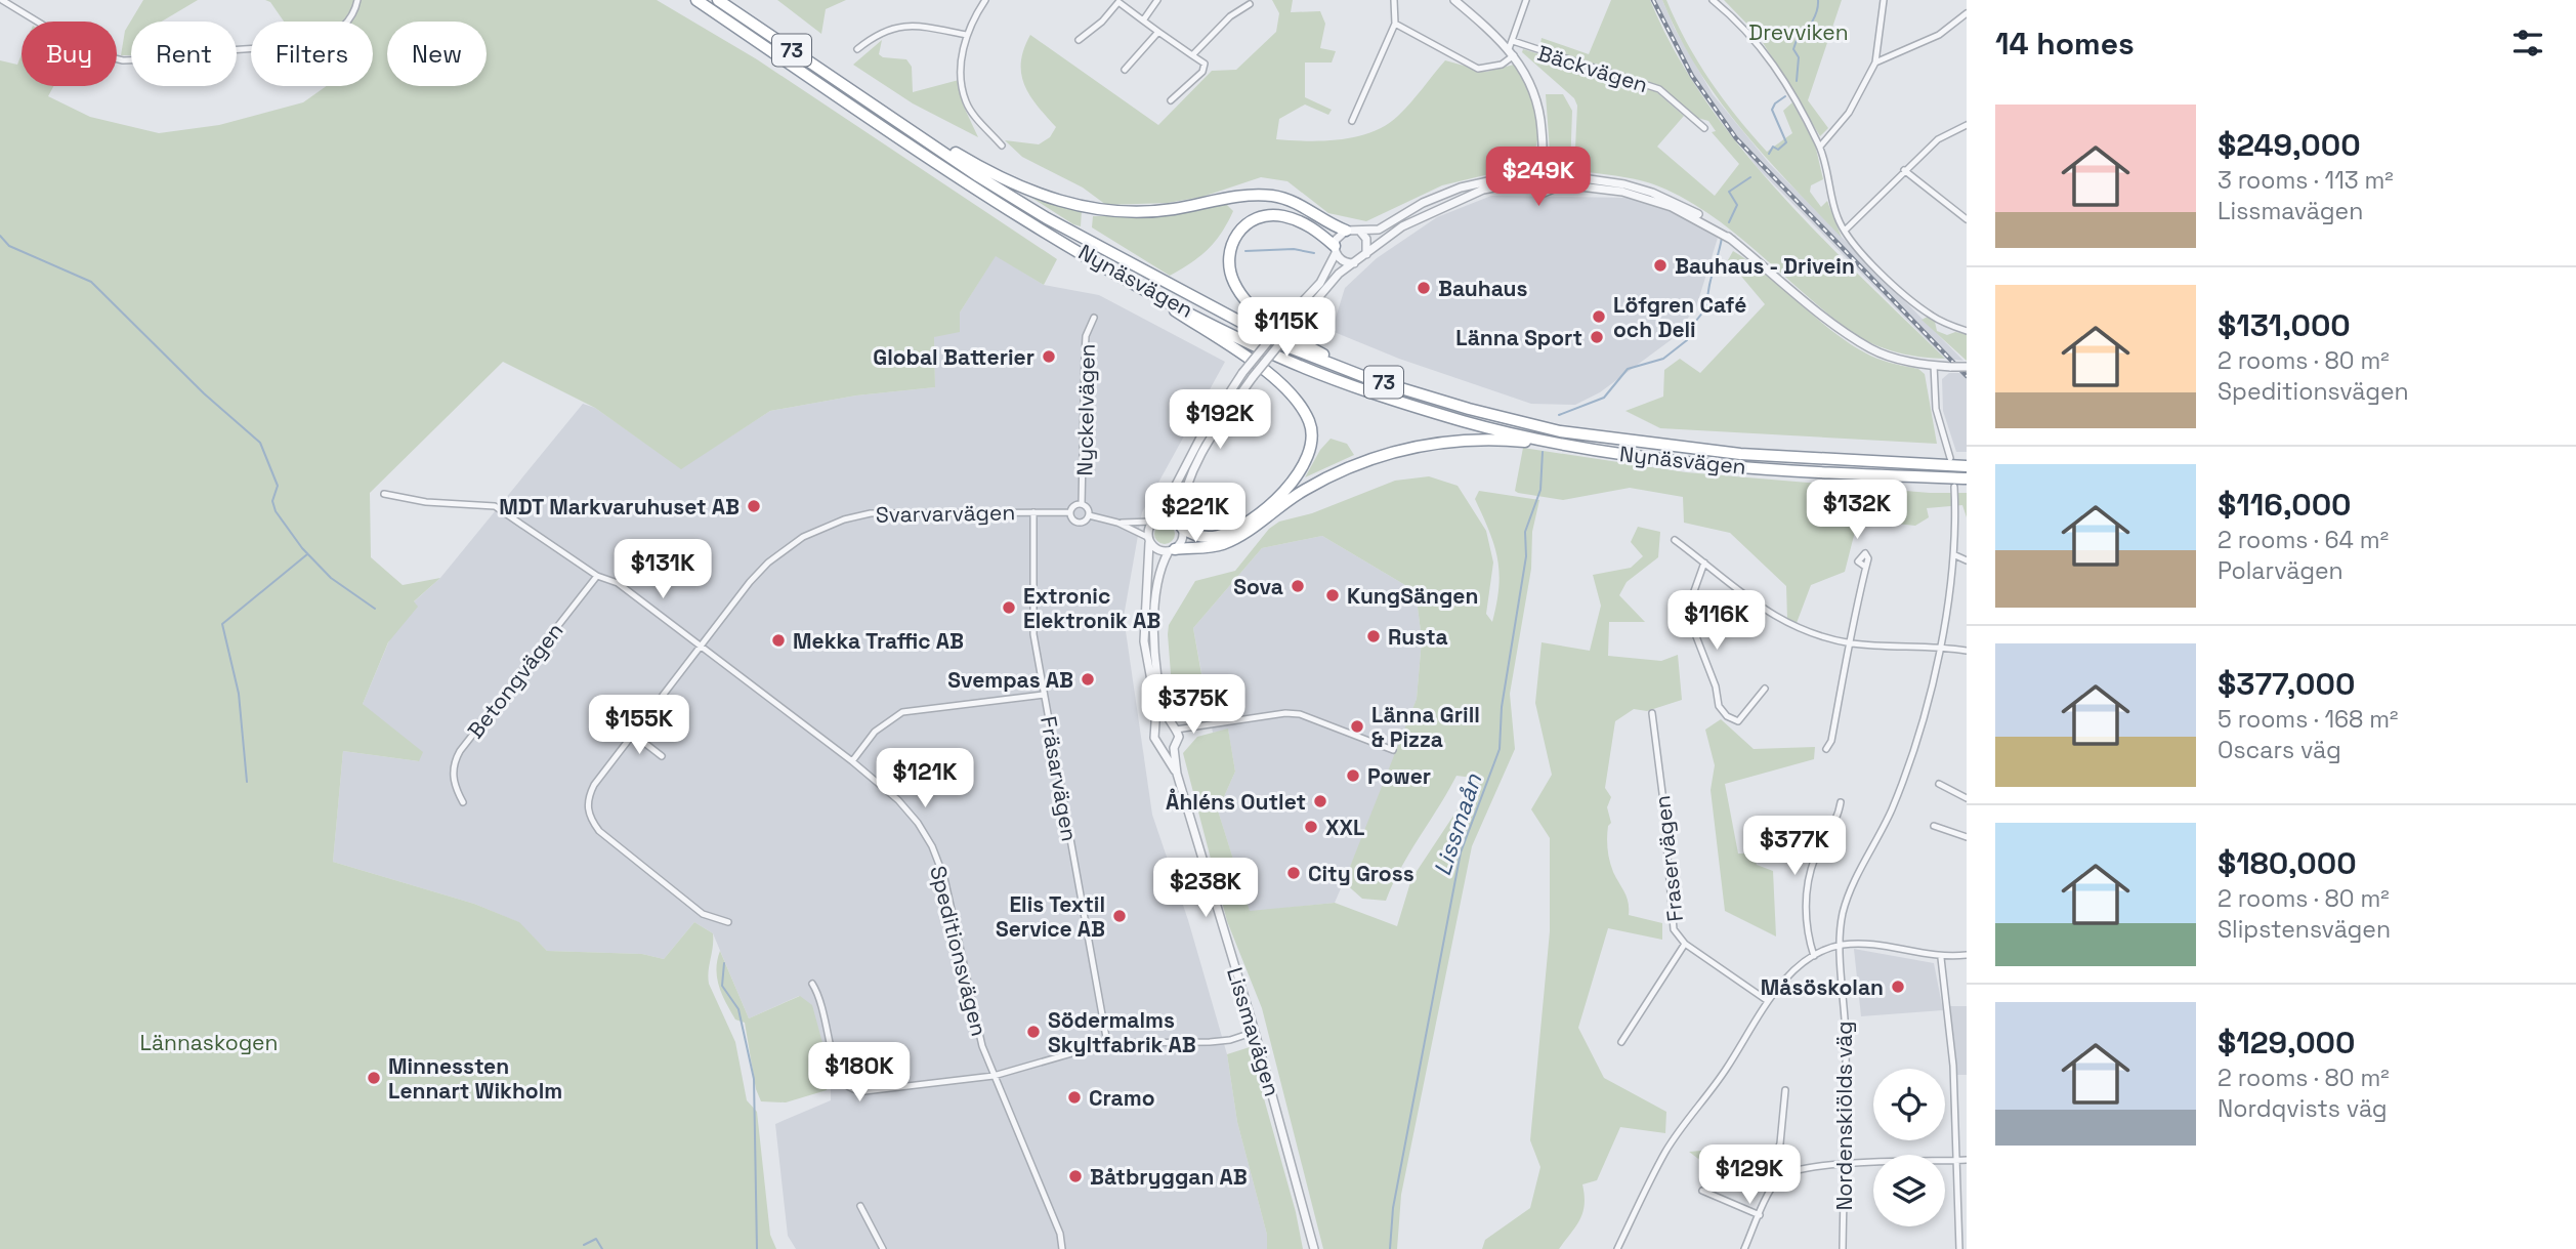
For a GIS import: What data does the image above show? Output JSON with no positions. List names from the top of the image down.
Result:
{
  "streets": {
    "highway": ["73", "Nynäsvägen"],
    "street": [
      "Bäckvägen",
      "Nyckelvägen",
      "Svarvarvägen",
      "Betongvägen",
      "Fräsarvägen",
      "Fraservägen",
      "Speditionsvägen",
      "Lissmavägen",
      "Nordenskiölds väg"
    ]
  },
  "crossings": [
    ["Nyckelvägen", "Svarvarvägen"],
    ["Svarvarvägen", "Fräsarvägen"],
    ["Svarvarvägen", "Speditionsvägen"],
    ["Betongvägen", "Speditionsvägen"]
  ],
  "water": ["Lissmaån"],
  "parks": ["Drevviken", "Lännaskogen"],
  "places": [
    "Bauhaus - Drivein",
    "Bauhaus",
    "Löfgren Café och Deli",
    "Länna Sport",
    "Global Batterier",
    "MDT Markvaruhuset AB",
    "Sova",
    "KungSängen",
    "Extronic Elektronik AB",
    "Rusta",
    "Mekka Traffic AB",
    "Svempas AB",
    "Länna Grill & Pizza",
    "Power",
    "Åhléns Outlet",
    "XXL",
    "City Gross",
    "Elis Textil Service AB",
    "Måsöskolan",
    "Södermalms Skyltfabrik AB",
    "Minnessten Lennart Wikholm",
    "Cramo",
    "Båtbryggan AB"
  ],
  "page": {
    "heading": "14 homes",
    "chip": [
      "Buy",
      "Rent",
      "Filters",
      "New"
    ],
    "list": [
      {
        "name": "$249,000",
        "note": "3 rooms · 113 m² · Lissmavägen"
      },
      {
        "name": "$131,000",
        "note": "2 rooms · 80 m² · Speditionsvägen"
      },
      {
        "name": "$116,000",
        "note": "2 rooms · 64 m² · Polarvägen"
      },
      {
        "name": "$377,000",
        "note": "5 rooms · 168 m² · Oscars väg"
      },
      {
        "name": "$180,000",
        "note": "2 rooms · 80 m² · Slipstensvägen"
      },
      {
        "name": "$129,000",
        "note": "2 rooms · 80 m² · Nordqvists väg"
      }
    ],
    "price": [
      "$249K",
      "$115K",
      "$192K",
      "$132K",
      "$221K",
      "$131K",
      "$116K",
      "$375K",
      "$155K",
      "$121K",
      "$377K",
      "$238K",
      "$180K",
      "$129K"
    ]
  }
}
